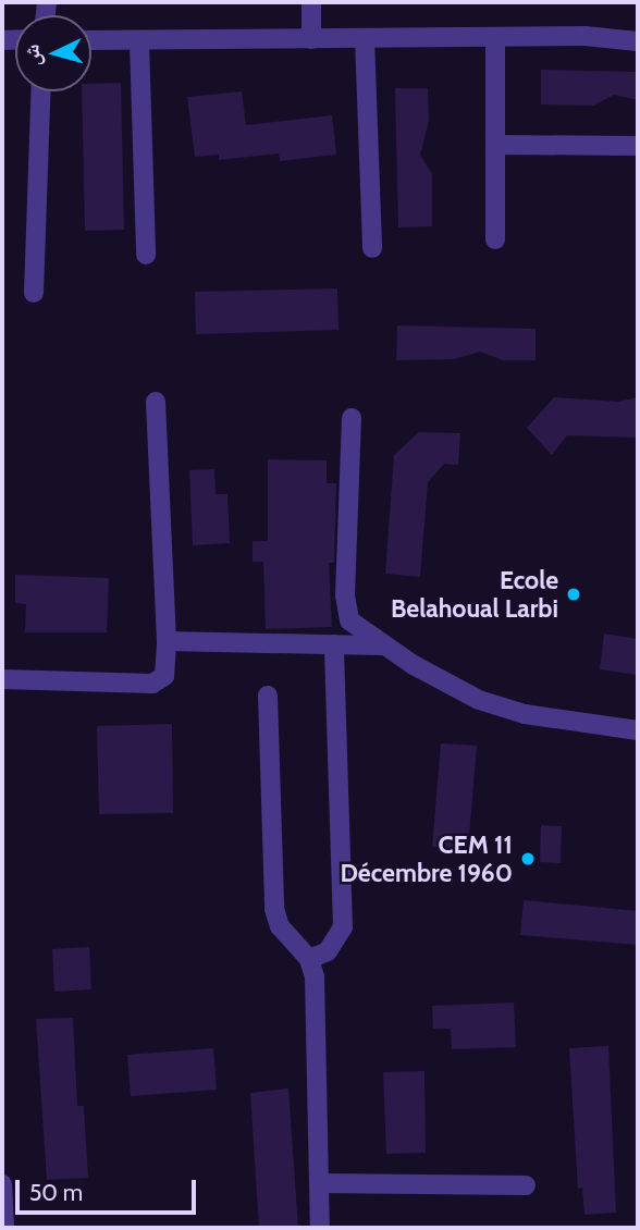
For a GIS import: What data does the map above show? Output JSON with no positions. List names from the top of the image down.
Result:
{
  "places": ["Ecole Belahoual Larbi", "CEM 11 Décembre 1960"],
  "scale_bar": "50 m",
  "north": "left"
}
